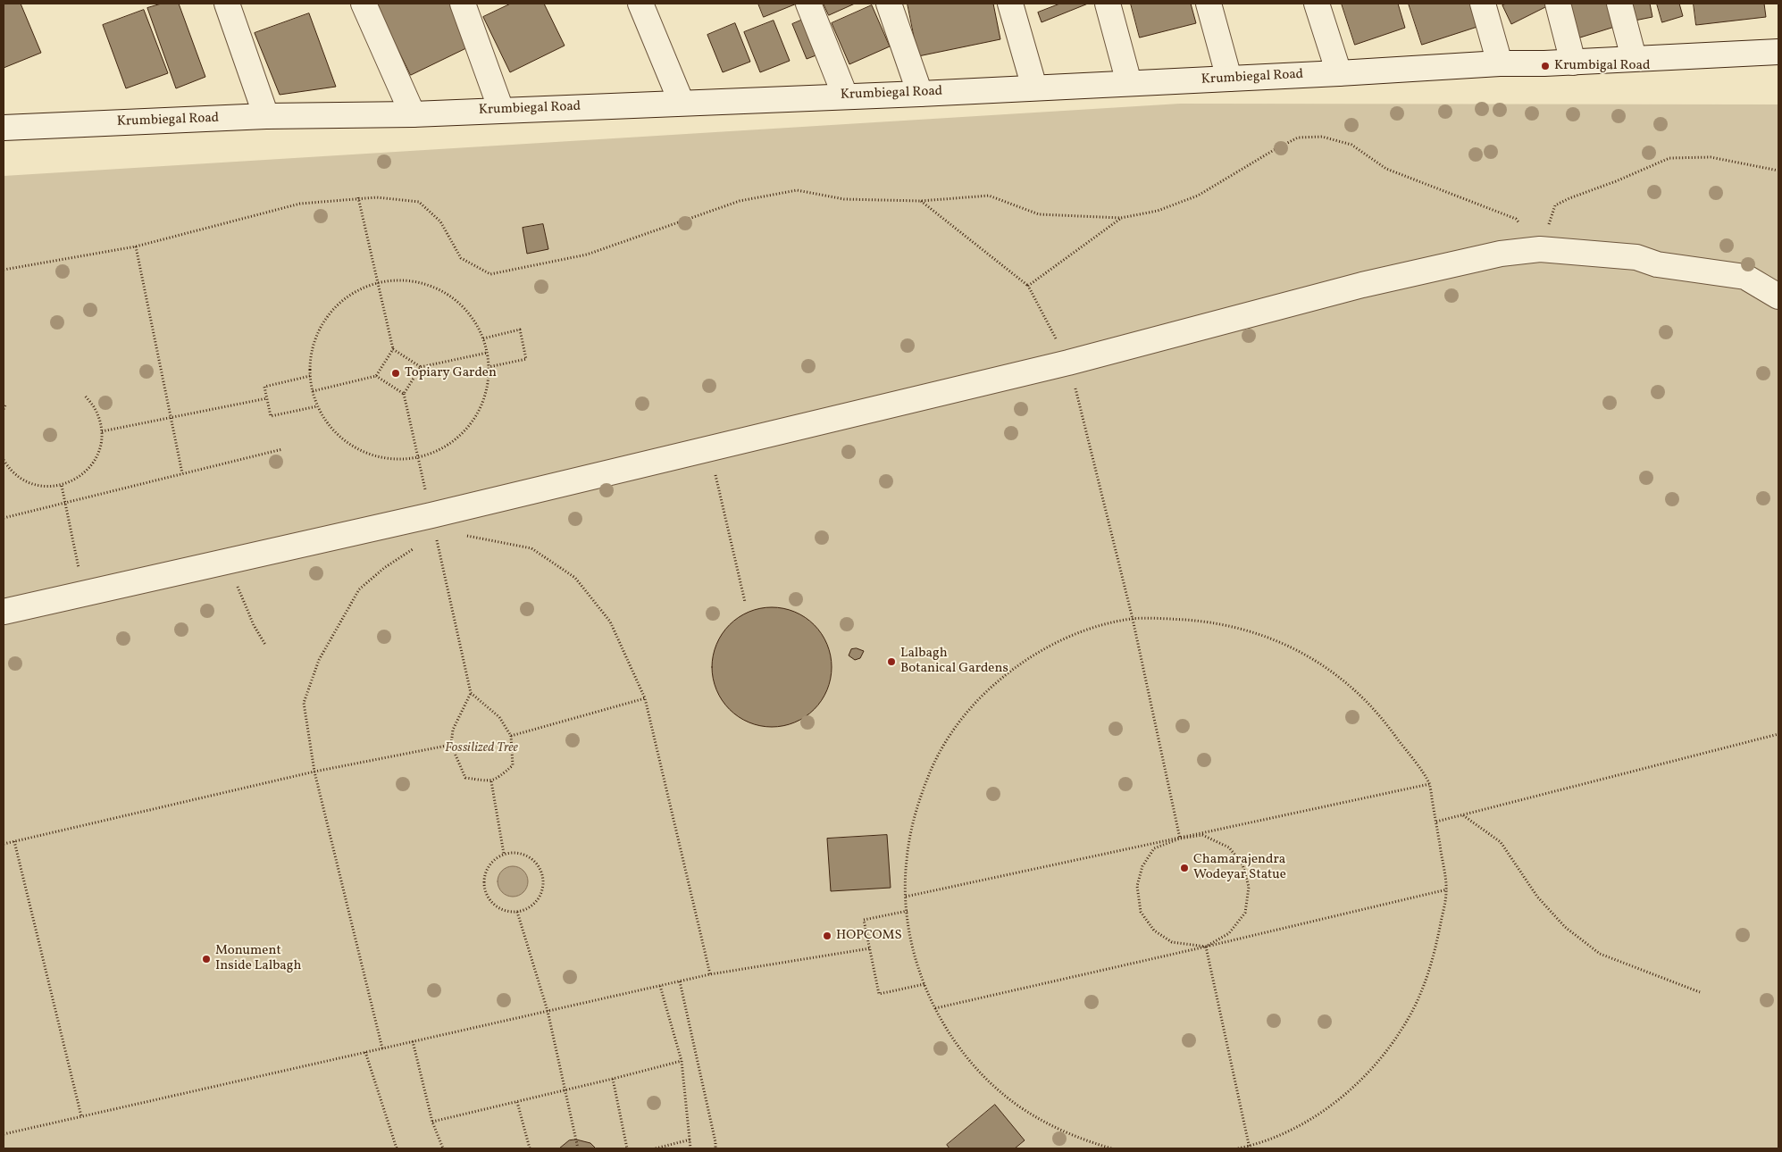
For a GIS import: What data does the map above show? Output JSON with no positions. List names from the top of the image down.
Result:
{
  "streets": {
    "street": ["Krumbiegal Road"]
  },
  "parks": ["Fossilized Tree"],
  "places": [
    "Krumbigal Road",
    "Topiary Garden",
    "Lalbagh Botanical Gardens",
    "Chamarajendra Wodeyar Statue",
    "HOPCOMS",
    "Monument Inside Lalbagh"
  ]
}
